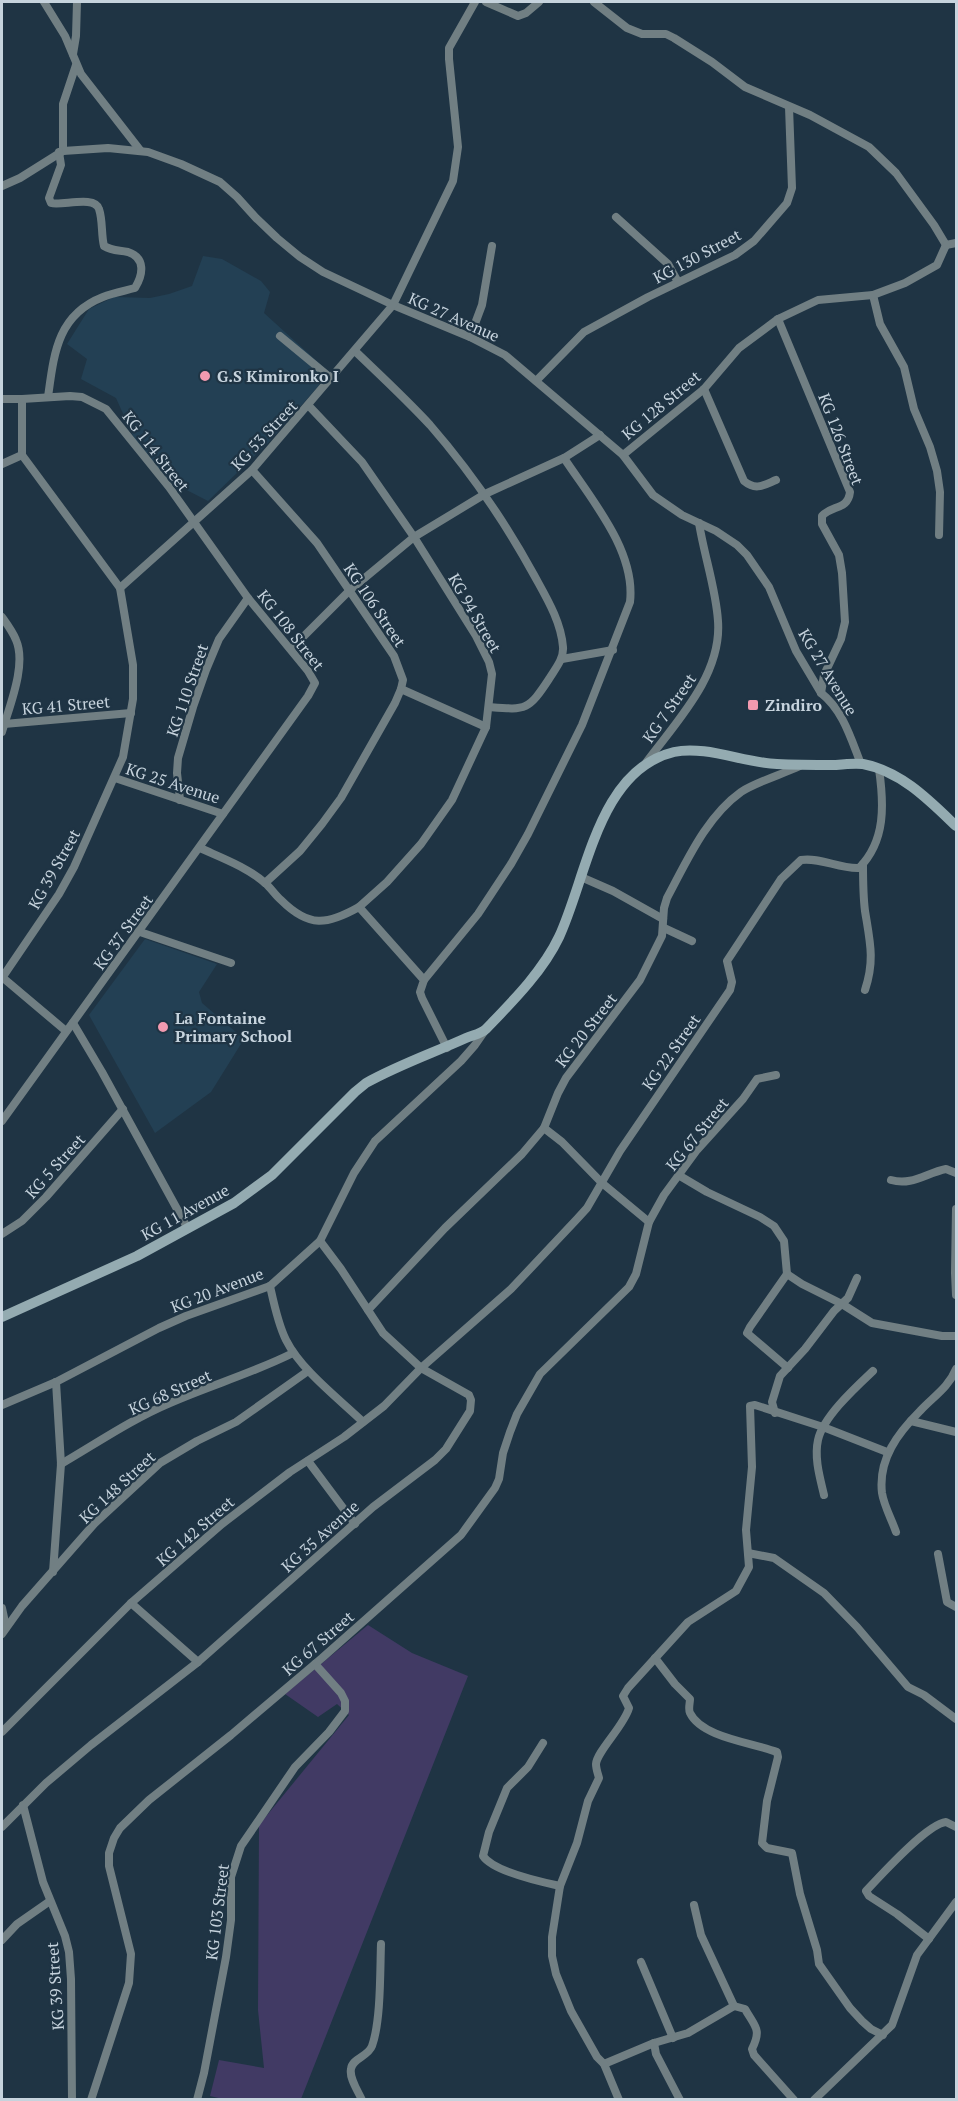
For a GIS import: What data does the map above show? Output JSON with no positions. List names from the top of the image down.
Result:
{
  "streets": {
    "main road": ["KG 11 Avenue"],
    "street": [
      "KG 130 Street",
      "KG 27 Avenue",
      "KG 128 Street",
      "KG 53 Street",
      "KG 126 Street",
      "KG 114 Street",
      "KG 106 Street",
      "KG 94 Street",
      "KG 108 Street",
      "KG 110 Street",
      "KG 41 Street",
      "KG 7 Street",
      "KG 25 Avenue",
      "KG 39 Street",
      "KG 37 Street",
      "KG 20 Street",
      "KG 22 Street",
      "KG 67 Street",
      "KG 5 Street",
      "KG 20 Avenue",
      "KG 68 Street",
      "KG 148 Street",
      "KG 142 Street",
      "KG 35 Avenue",
      "KG 103 Street"
    ]
  },
  "crossings": [
    ["KG 130 Street", "KG 27 Avenue"],
    ["KG 27 Avenue", "KG 128 Street"],
    ["KG 27 Avenue", "KG 53 Street"],
    ["KG 27 Avenue", "KG 126 Street"],
    ["KG 27 Avenue", "KG 7 Street"],
    ["KG 128 Street", "KG 126 Street"],
    ["KG 53 Street", "KG 114 Street"],
    ["KG 53 Street", "KG 106 Street"],
    ["KG 53 Street", "KG 94 Street"],
    ["KG 53 Street", "KG 108 Street"],
    ["KG 53 Street", "KG 25 Avenue"],
    ["KG 114 Street", "KG 108 Street"],
    ["KG 108 Street", "KG 110 Street"],
    ["KG 108 Street", "KG 25 Avenue"],
    ["KG 110 Street", "KG 25 Avenue"],
    ["KG 41 Street", "KG 25 Avenue"],
    ["KG 25 Avenue", "KG 39 Street"],
    ["KG 25 Avenue", "KG 37 Street"],
    ["KG 39 Street", "KG 35 Avenue"],
    ["KG 20 Street", "KG 35 Avenue"],
    ["KG 22 Street", "KG 142 Street"],
    ["KG 22 Street", "KG 35 Avenue"],
    ["KG 67 Street", "KG 103 Street"],
    ["KG 11 Avenue", "KG 20 Avenue"],
    ["KG 20 Avenue", "KG 35 Avenue"],
    ["KG 142 Street", "KG 35 Avenue"]
  ],
  "places": {
    "other": ["G.S Kimironko I", "La Fontaine Primary School"],
    "transit": ["Zindiro"]
  }
}
